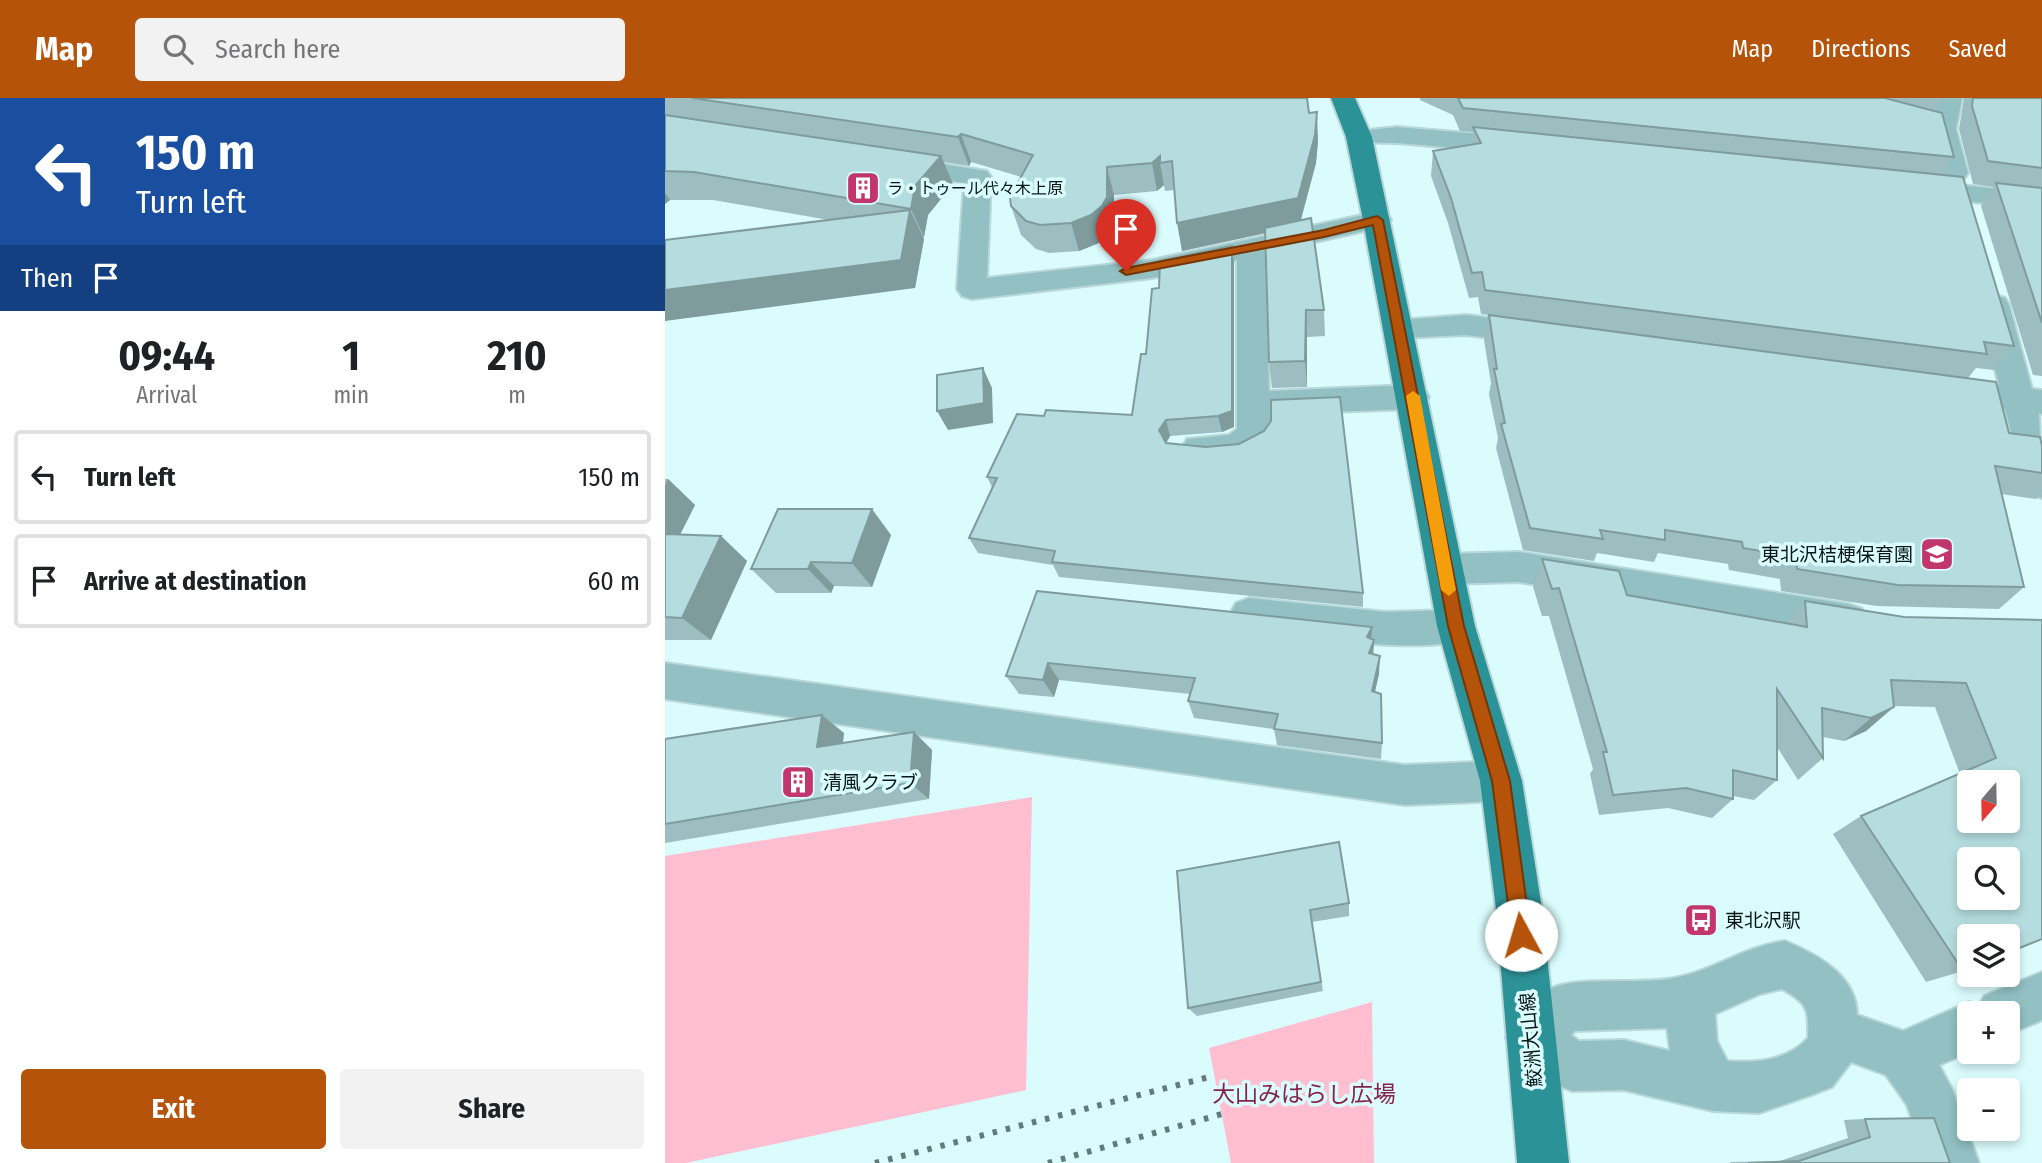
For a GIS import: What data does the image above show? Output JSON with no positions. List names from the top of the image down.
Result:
{
  "streets": {
    "main road": ["鮫洲大山線"]
  },
  "parks": ["大山みはらし広場"],
  "places": {
    "building": ["ラ・トゥール代々木上原", "清風クラブ"],
    "school or university": ["東北沢桔梗保育園"],
    "bus stop": ["東北沢駅"]
  },
  "north": "bottom",
  "page": {
    "header": "Map",
    "search": "Search here",
    "nav": ["Map", "Directions", "Saved"],
    "turn": ["150 m", "Turn left"],
    "then": "Then",
    "eta": [
      "09:44",
      "Arrival",
      "1",
      "min",
      "210",
      "m"
    ],
    "list": [
      {
        "name": "Turn left",
        "value": "150 m"
      },
      {
        "name": "Arrive at destination",
        "value": "60 m"
      }
    ],
    "map_buttons": ["+", "−"],
    "buttons": ["Exit", "Share"]
  }
}
